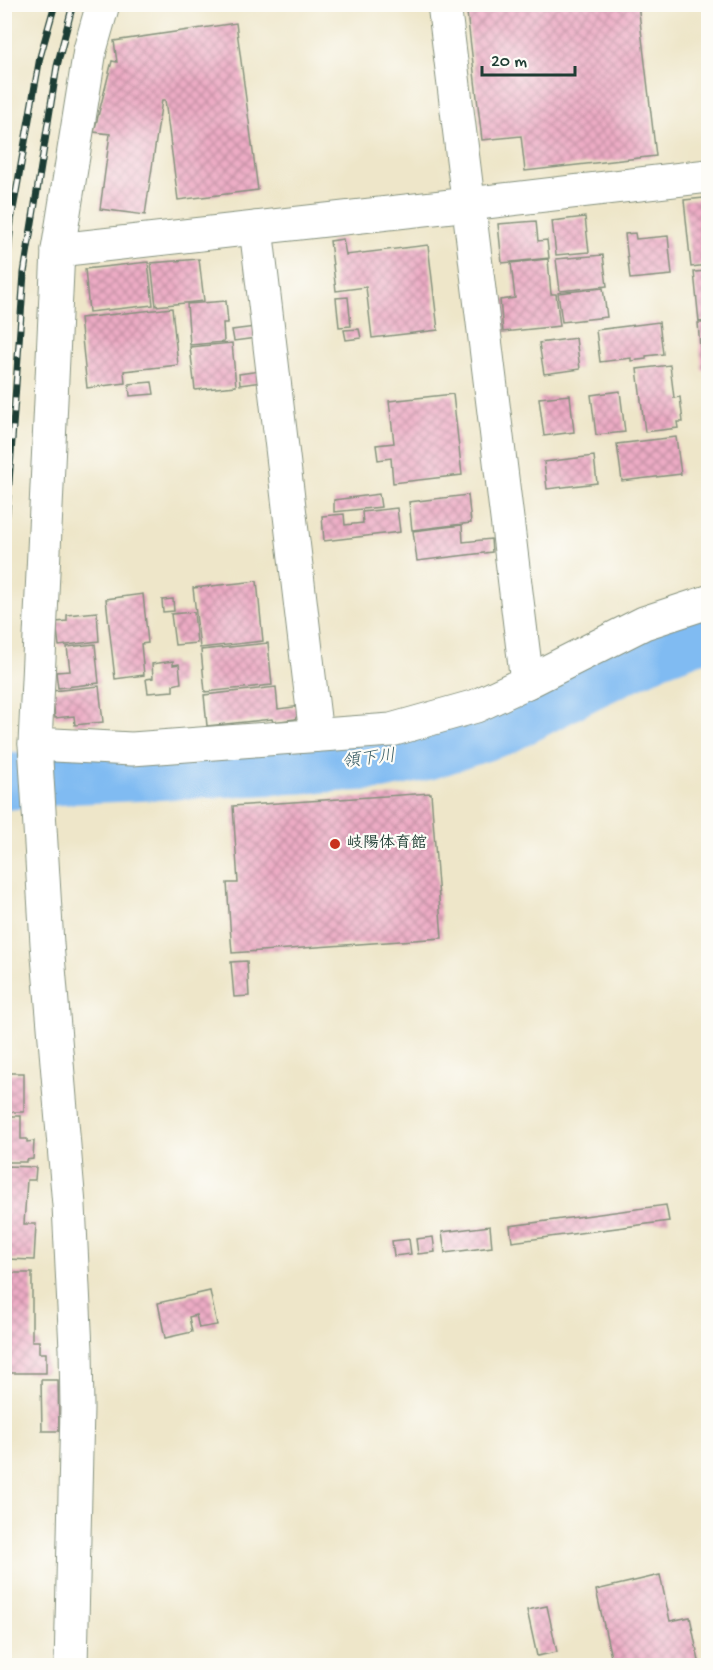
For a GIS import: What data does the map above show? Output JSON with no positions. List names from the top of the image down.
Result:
{
  "water": ["領下川"],
  "places": ["岐陽体育館"],
  "scale_bar": "20 m"
}
